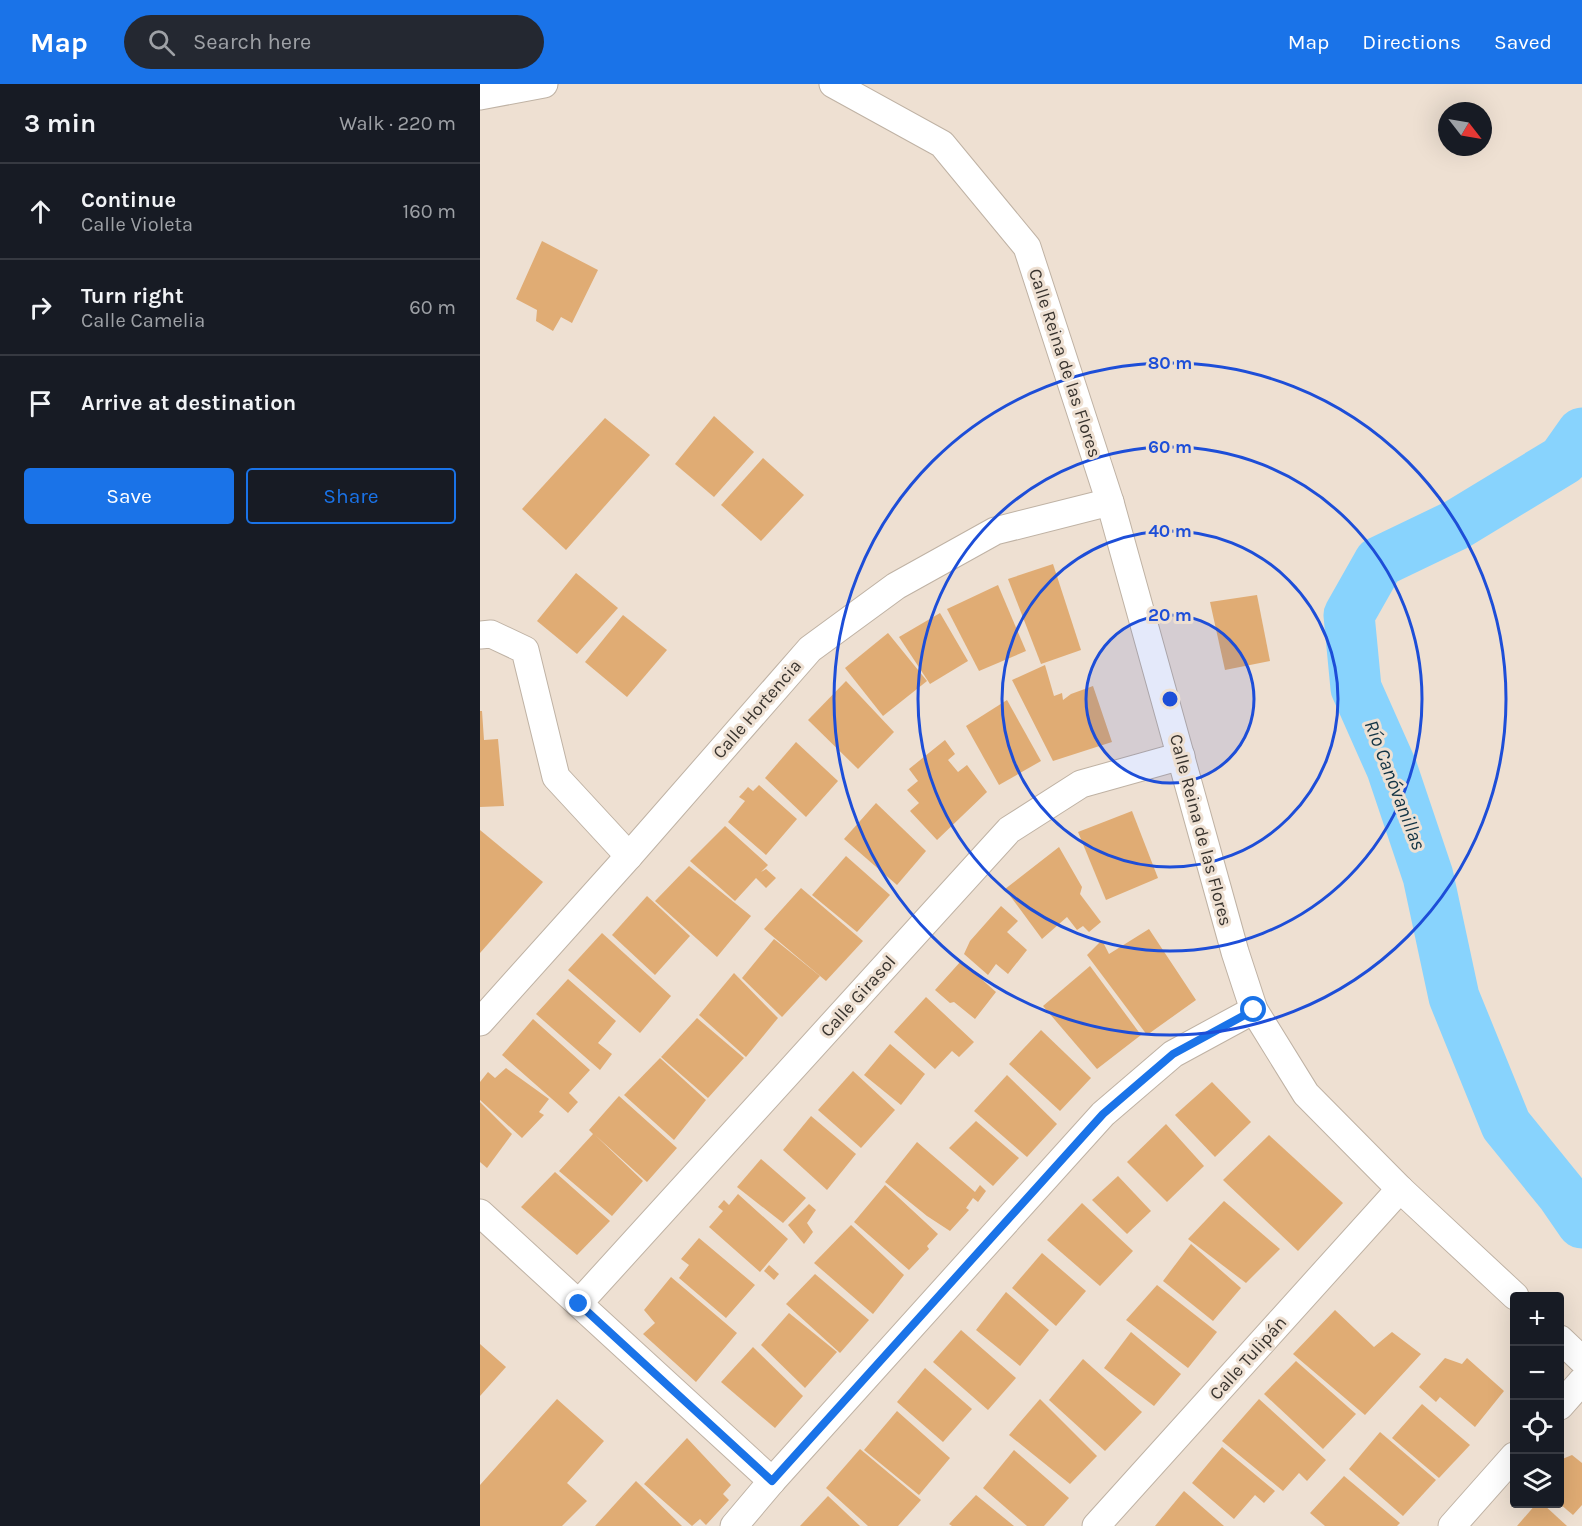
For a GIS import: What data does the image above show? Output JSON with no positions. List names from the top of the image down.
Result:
{
  "streets": {
    "street": [
      "Calle Reina de las Flores",
      "Calle Hortencia",
      "Calle Girasol",
      "Calle Tulipán"
    ]
  },
  "crossings": [
    ["Calle Reina de las Flores", "Calle Hortencia"],
    ["Calle Reina de las Flores", "Calle Girasol"],
    ["Calle Reina de las Flores", "Calle Tulipán"]
  ],
  "water": ["Río Canóvanillas"],
  "north": "bottom right",
  "page": {
    "header": "Map",
    "search": "Search here",
    "nav": ["Map", "Directions", "Saved"],
    "heading": ["3 min", "Walk · 220 m"],
    "list": [
      ["Continue", "Calle Violeta", "160 m"],
      ["Turn right", "Calle Camelia", "60 m"],
      "Arrive at destination"
    ],
    "buttons": ["Save", "Share"],
    "map_buttons": ["+", "−"]
  },
  "rings": [
    "80 m",
    "60 m",
    "40 m",
    "20 m"
  ]
}
